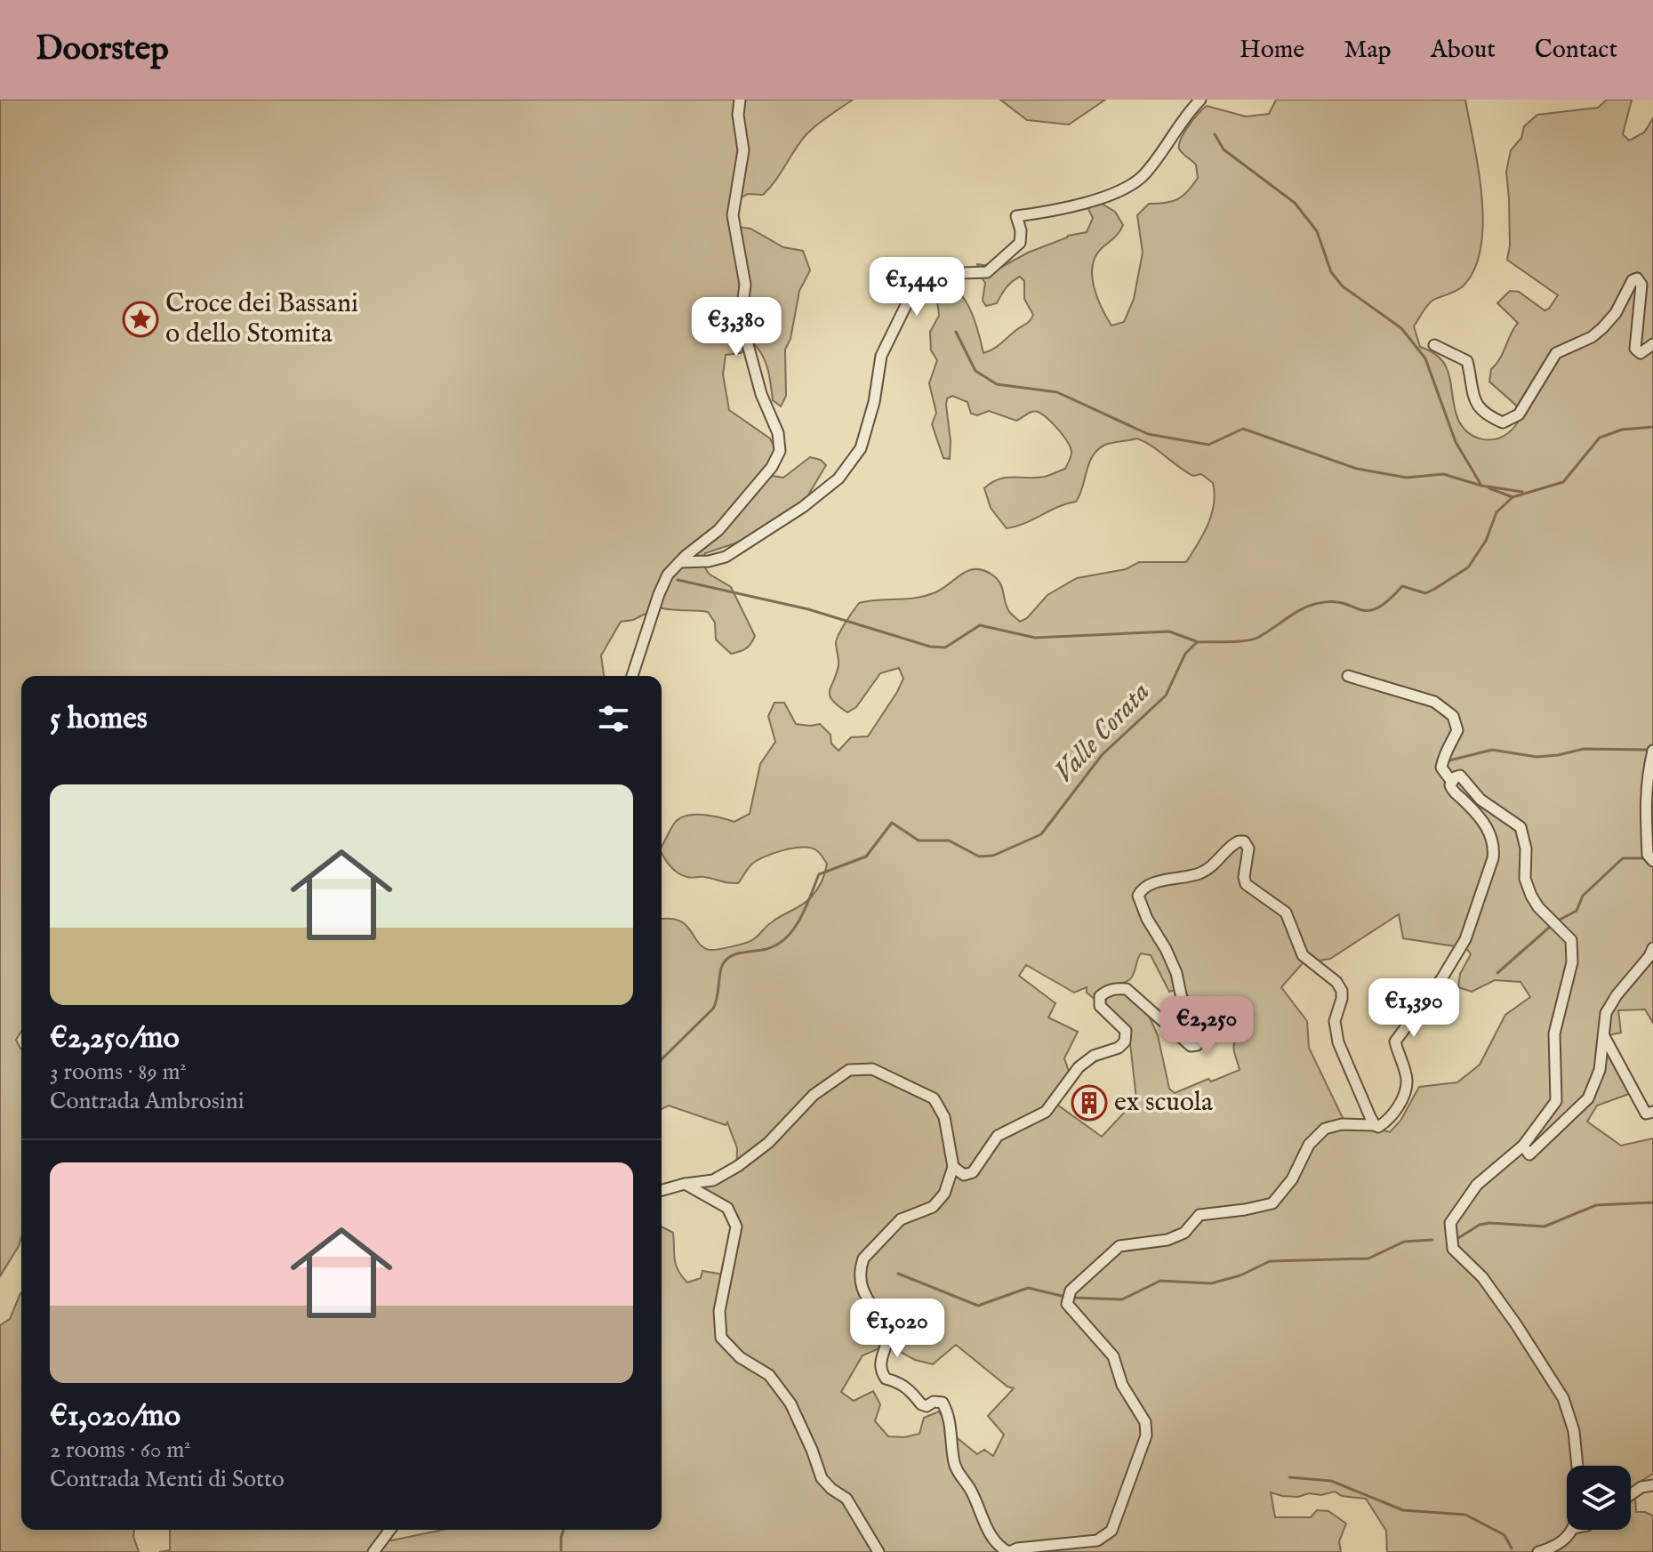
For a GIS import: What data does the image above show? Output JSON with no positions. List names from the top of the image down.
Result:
{
  "water": ["Valle Corata"],
  "places": {
    "place": ["Croce dei Bassani o dello Stomita"],
    "building": ["ex scuola"]
  },
  "page": {
    "header": "Doorstep",
    "nav": [
      "Home",
      "Map",
      "About",
      "Contact"
    ],
    "price": [
      "€1,440",
      "€3,380",
      "€1,390",
      "€2,250",
      "€1,020"
    ],
    "heading": "5 homes",
    "list": [
      {
        "name": "€2,250/mo",
        "note": "3 rooms · 89 m² · Contrada Ambrosini"
      },
      {
        "name": "€1,020/mo",
        "note": "2 rooms · 60 m² · Contrada Menti di Sotto"
      }
    ]
  }
}
